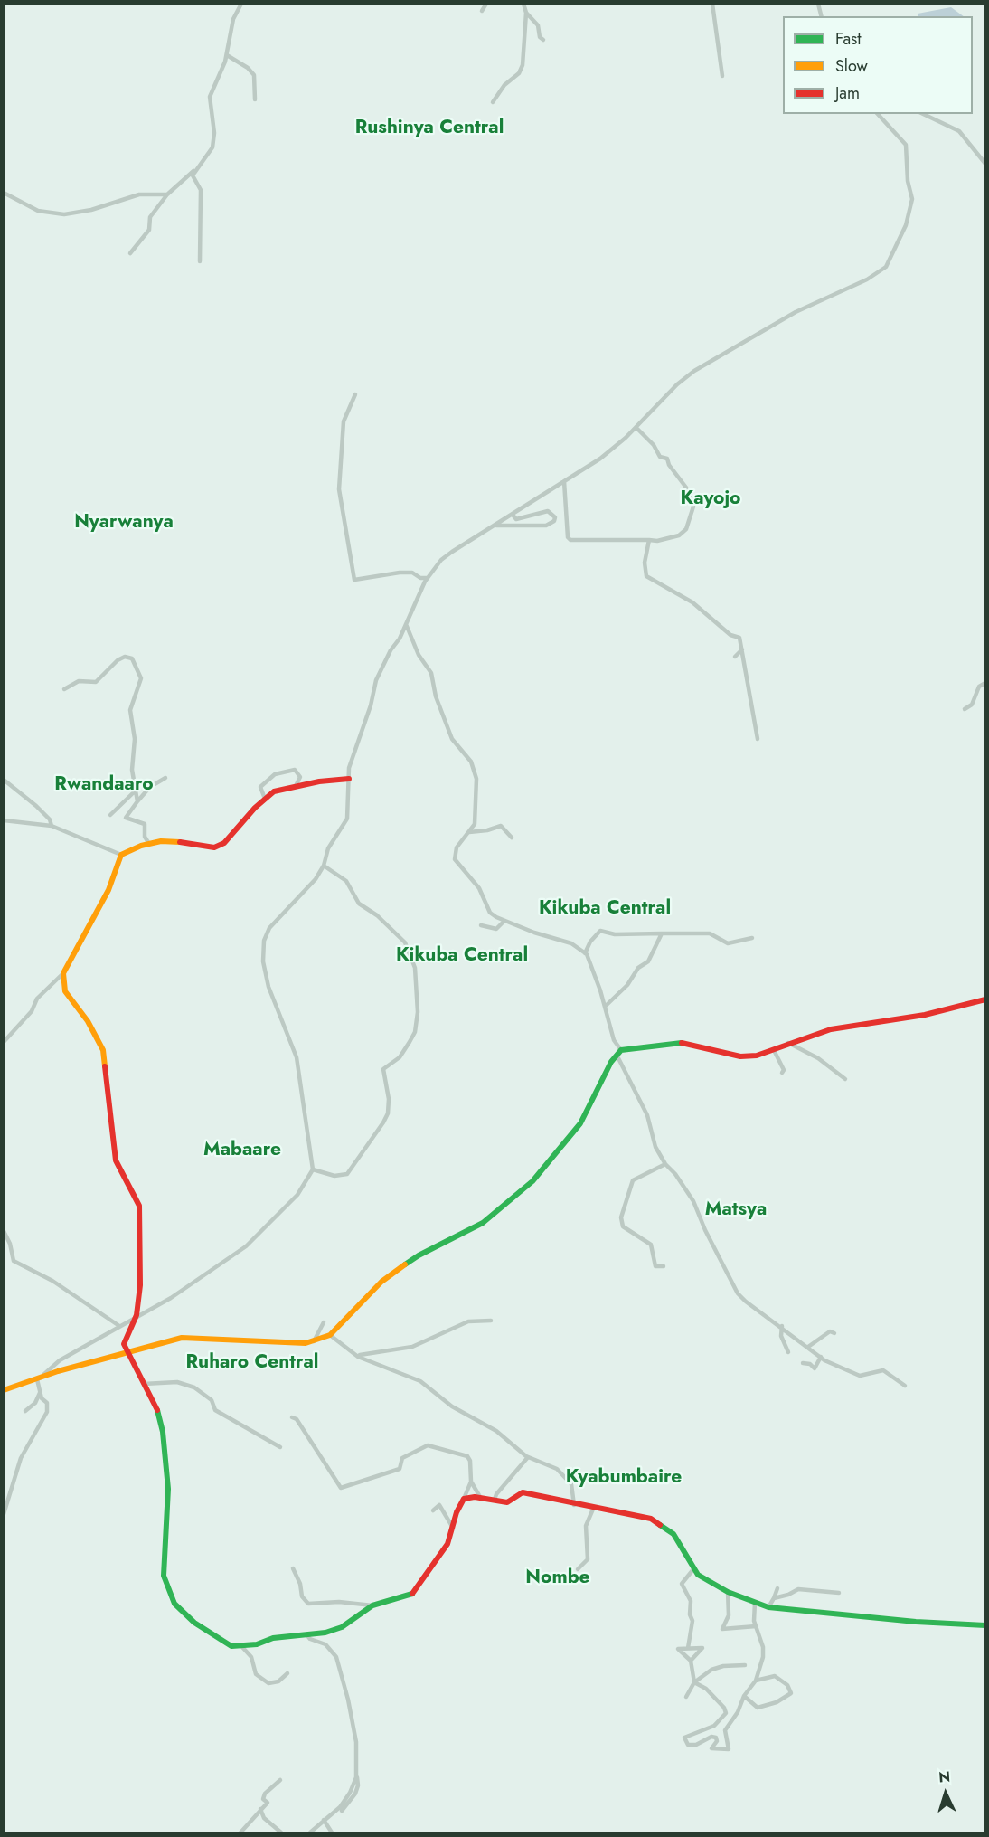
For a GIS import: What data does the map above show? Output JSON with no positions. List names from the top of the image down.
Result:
{
  "districts": [
    "Rushinya Central",
    "Kayojo",
    "Nyarwanya",
    "Rwandaaro",
    "Kikuba Central",
    "Kikuba Central",
    "Mabaare",
    "Matsya",
    "Ruharo Central",
    "Kyabumbaire",
    "Nombe"
  ],
  "legend": ["Fast", "Slow", "Jam"],
  "north": "top"
}
